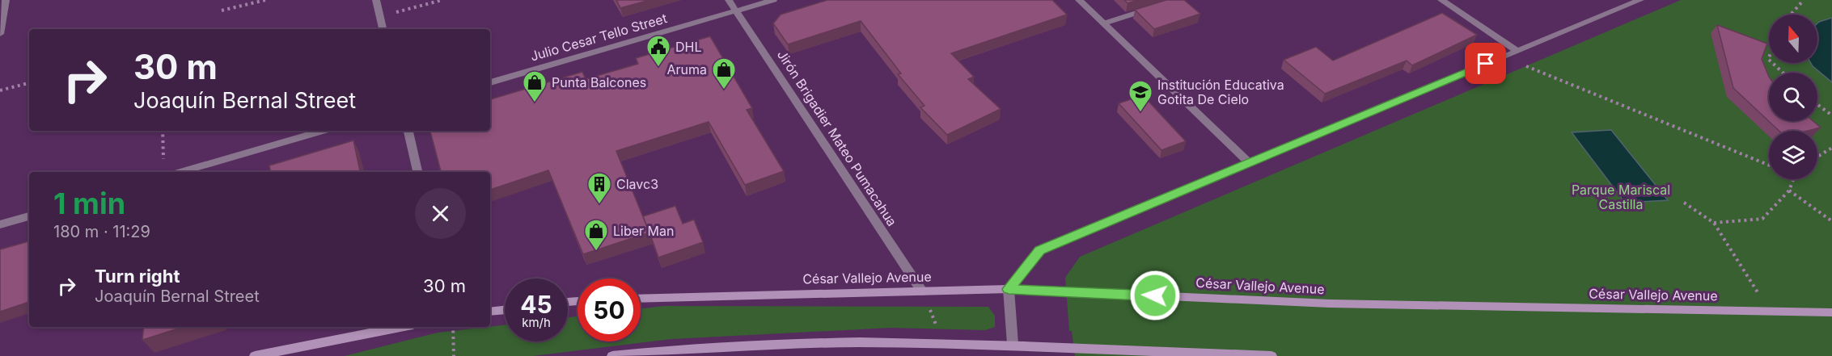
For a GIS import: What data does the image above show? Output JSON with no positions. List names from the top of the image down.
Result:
{
  "streets": {
    "main road": ["César Vallejo Avenue"],
    "street": ["Julio Cesar Tello Street", "Jirón Brigadier Mateo Pumacahua"]
  },
  "crossings": [
    ["Julio Cesar Tello Street", "Jirón Brigadier Mateo Pumacahua"],
    ["Jirón Brigadier Mateo Pumacahua", "César Vallejo Avenue"]
  ],
  "parks": ["Parque Mariscal Castilla"],
  "places": {
    "public building": ["DHL"],
    "shop": ["Aruma", "Punta Balcones", "Liber Man"],
    "school or university": ["Institución Educativa Gotita De Cielo"],
    "building": ["Clavc3"]
  },
  "north": "top",
  "page": {
    "turn": ["30 m", "Joaquín Bernal Street"],
    "heading": ["1 min", "180 m · 11:29"],
    "list": [
      {
        "name": "Turn right",
        "note": "Joaquín Bernal Street",
        "value": "30 m"
      }
    ],
    "speed": "45 km/h",
    "limit": "50"
  }
}
